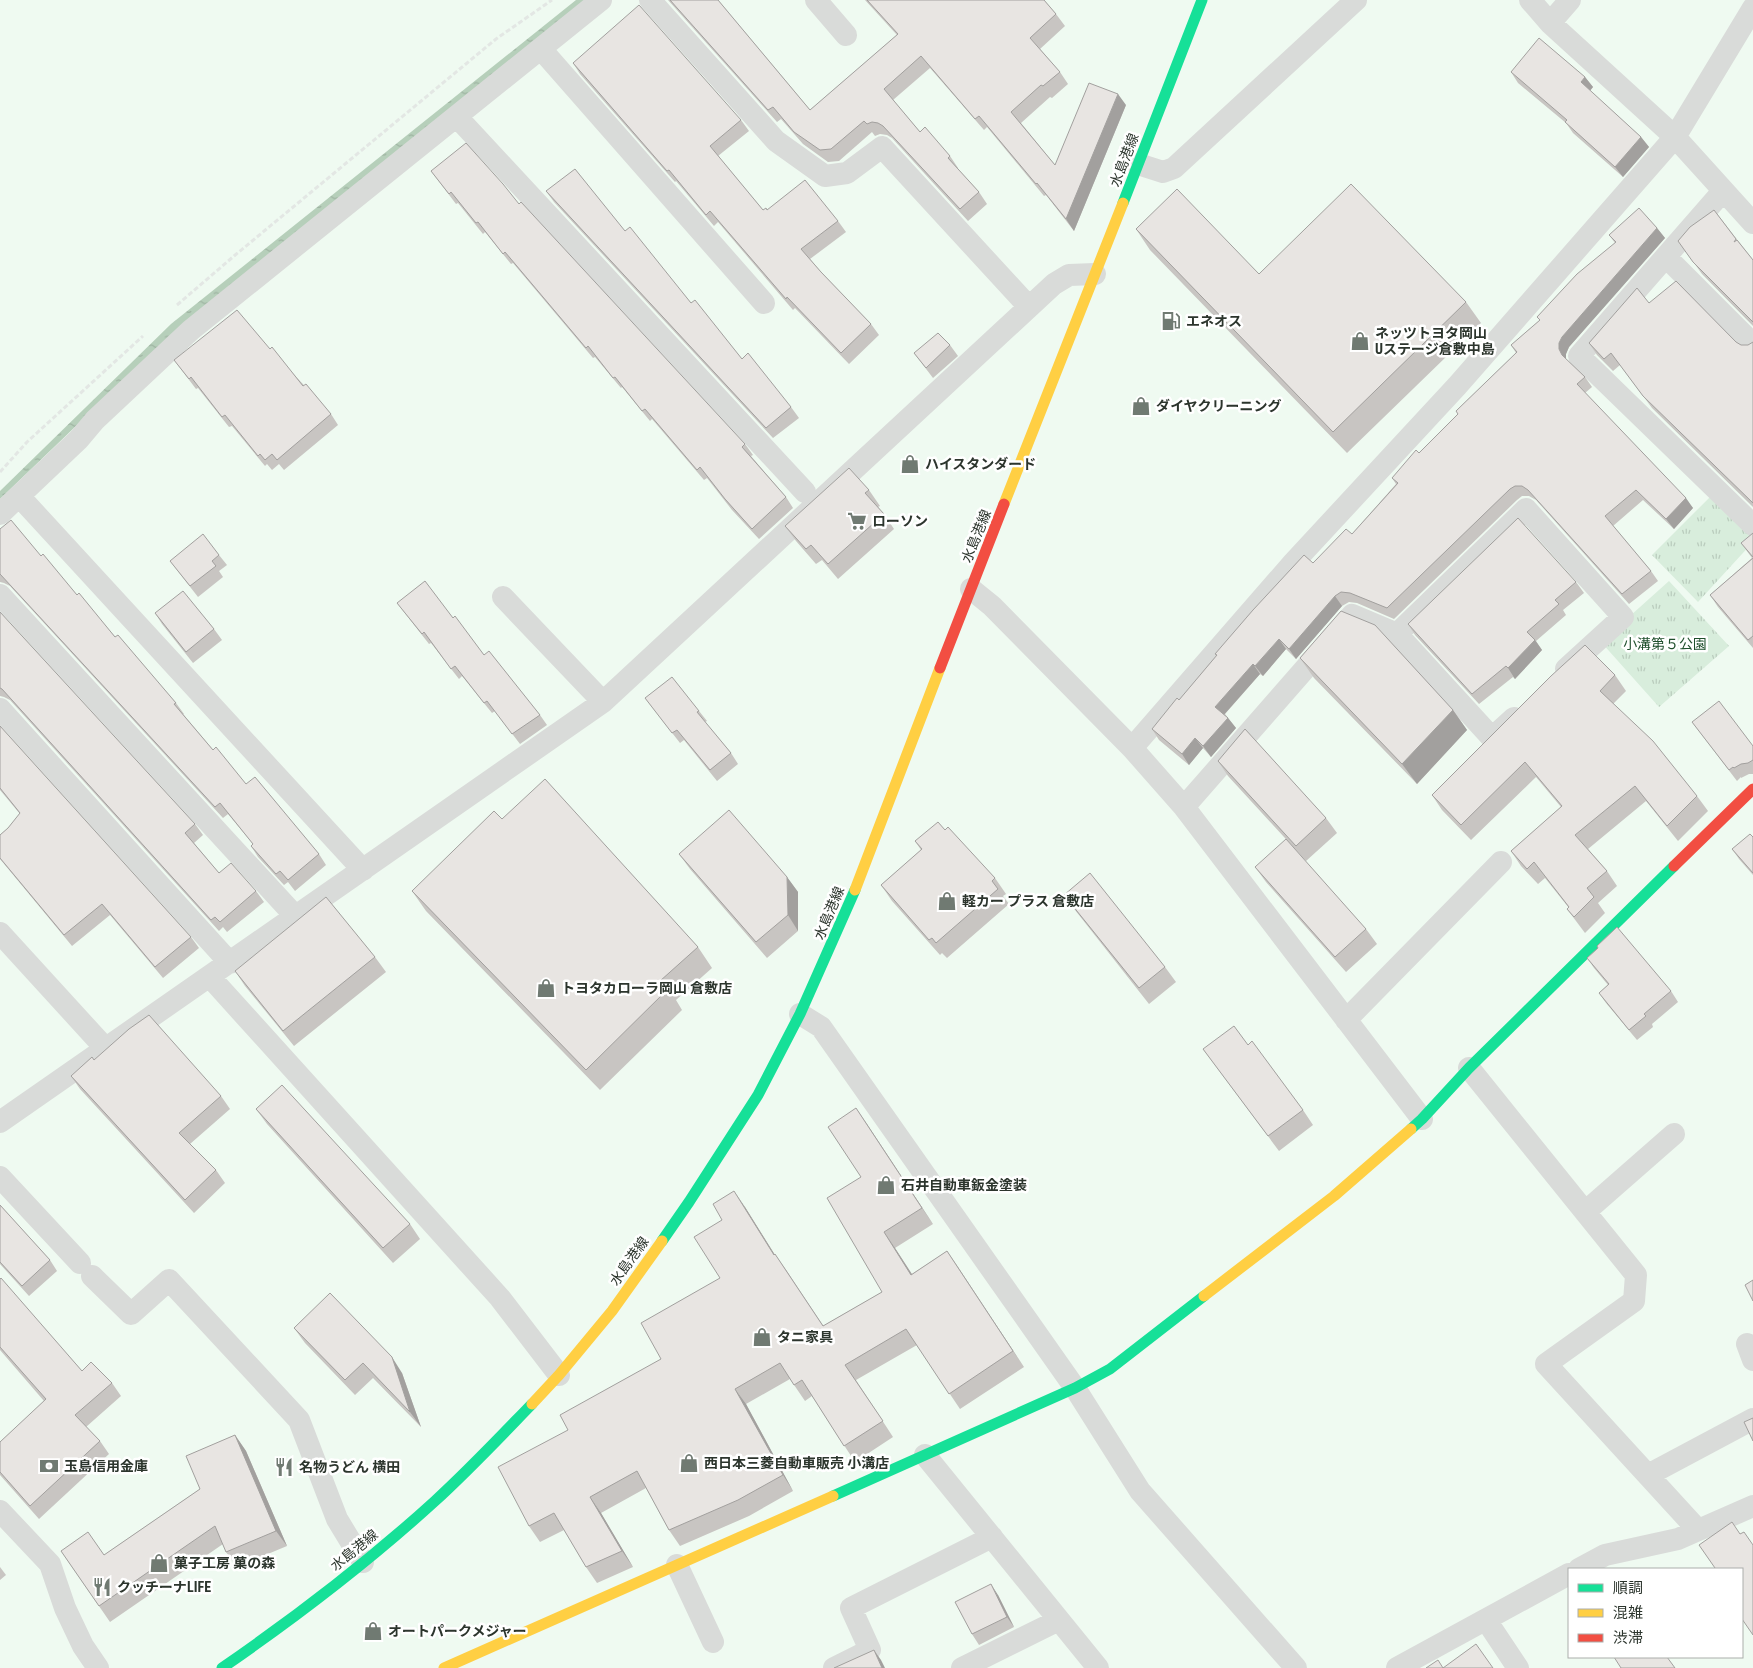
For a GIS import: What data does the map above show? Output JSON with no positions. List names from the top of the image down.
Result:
{
  "streets": {
    "main road": ["水島港線"]
  },
  "parks": ["小溝第５公園"],
  "places": {
    "fuel station": ["エネオス"],
    "shop": [
      "ネッツトヨタ岡山 Uステージ倉敷中島",
      "ダイヤクリーニング",
      "ハイスタンダード",
      "軽カー プラス 倉敷店",
      "トヨタカローラ岡山 倉敷店",
      "石井自動車鈑金塗装",
      "タニ家具",
      "西日本三菱自動車販売 小溝店",
      "菓子工房 菓の森",
      "オートパークメジャー"
    ],
    "supermarket": ["ローソン"],
    "bank": ["玉島信用金庫"],
    "restaurant": ["名物うどん 横田", "クッチーナLIFE"]
  },
  "legend": ["順調", "混雑", "渋滞"]
}
